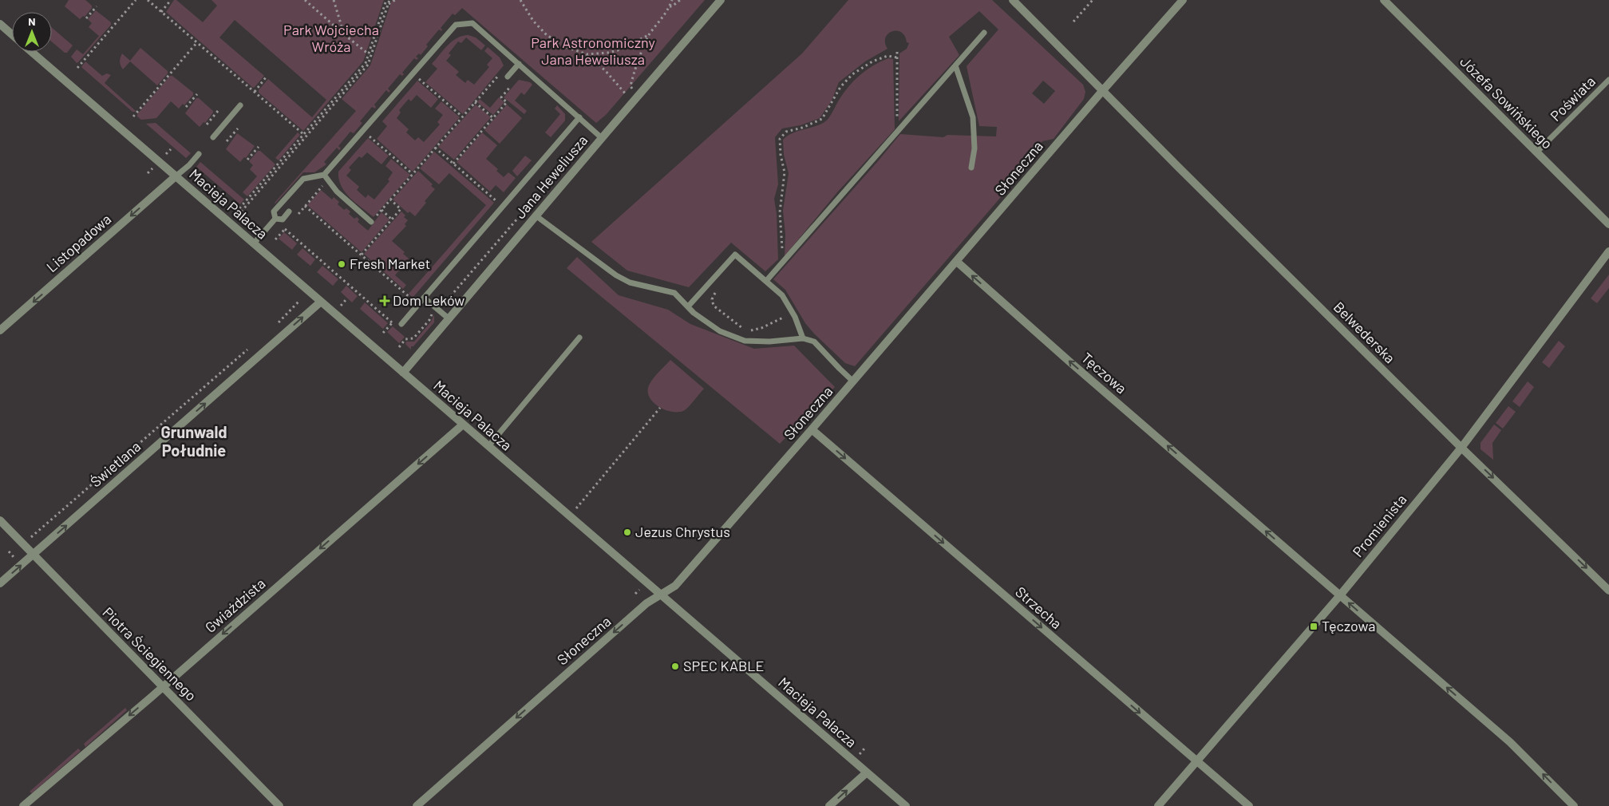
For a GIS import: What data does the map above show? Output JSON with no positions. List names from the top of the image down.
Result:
{
  "streets": {
    "street": [
      "Józefa Sowińskiego",
      "Słoneczna",
      "Jana Heweliusza",
      "Macieja Palacza",
      "Listopadowa",
      "Belwederska",
      "Tęczowa",
      "Świetlana",
      "Promienista",
      "Gwiaździsta",
      "Strzecha",
      "Piotra Ściegiennego"
    ],
    "lane": ["Poświata"]
  },
  "crossings": [
    ["Poświata", "Józefa Sowińskiego"],
    ["Słoneczna", "Macieja Palacza"],
    ["Słoneczna", "Belwederska"],
    ["Słoneczna", "Tęczowa"],
    ["Słoneczna", "Strzecha"],
    ["Jana Heweliusza", "Macieja Palacza"],
    ["Macieja Palacza", "Listopadowa"],
    ["Macieja Palacza", "Świetlana"],
    ["Macieja Palacza", "Gwiaździsta"],
    ["Belwederska", "Promienista"],
    ["Tęczowa", "Promienista"],
    ["Świetlana", "Piotra Ściegiennego"],
    ["Promienista", "Strzecha"],
    ["Gwiaździsta", "Piotra Ściegiennego"]
  ],
  "one_way": [
    "Listopadowa",
    "Tęczowa",
    "Świetlana",
    "Gwiaździsta",
    "Strzecha"
  ],
  "districts": ["Grunwald Południe"],
  "parks": ["Park Wojciecha Wróża", "Park Astronomiczny Jana Heweliusza"],
  "places": {
    "other": ["Fresh Market", "Jezus Chrystus", "SPEC KABLE"],
    "health": ["Dom Leków"],
    "transit": ["Tęczowa"]
  },
  "north": "top"
}
